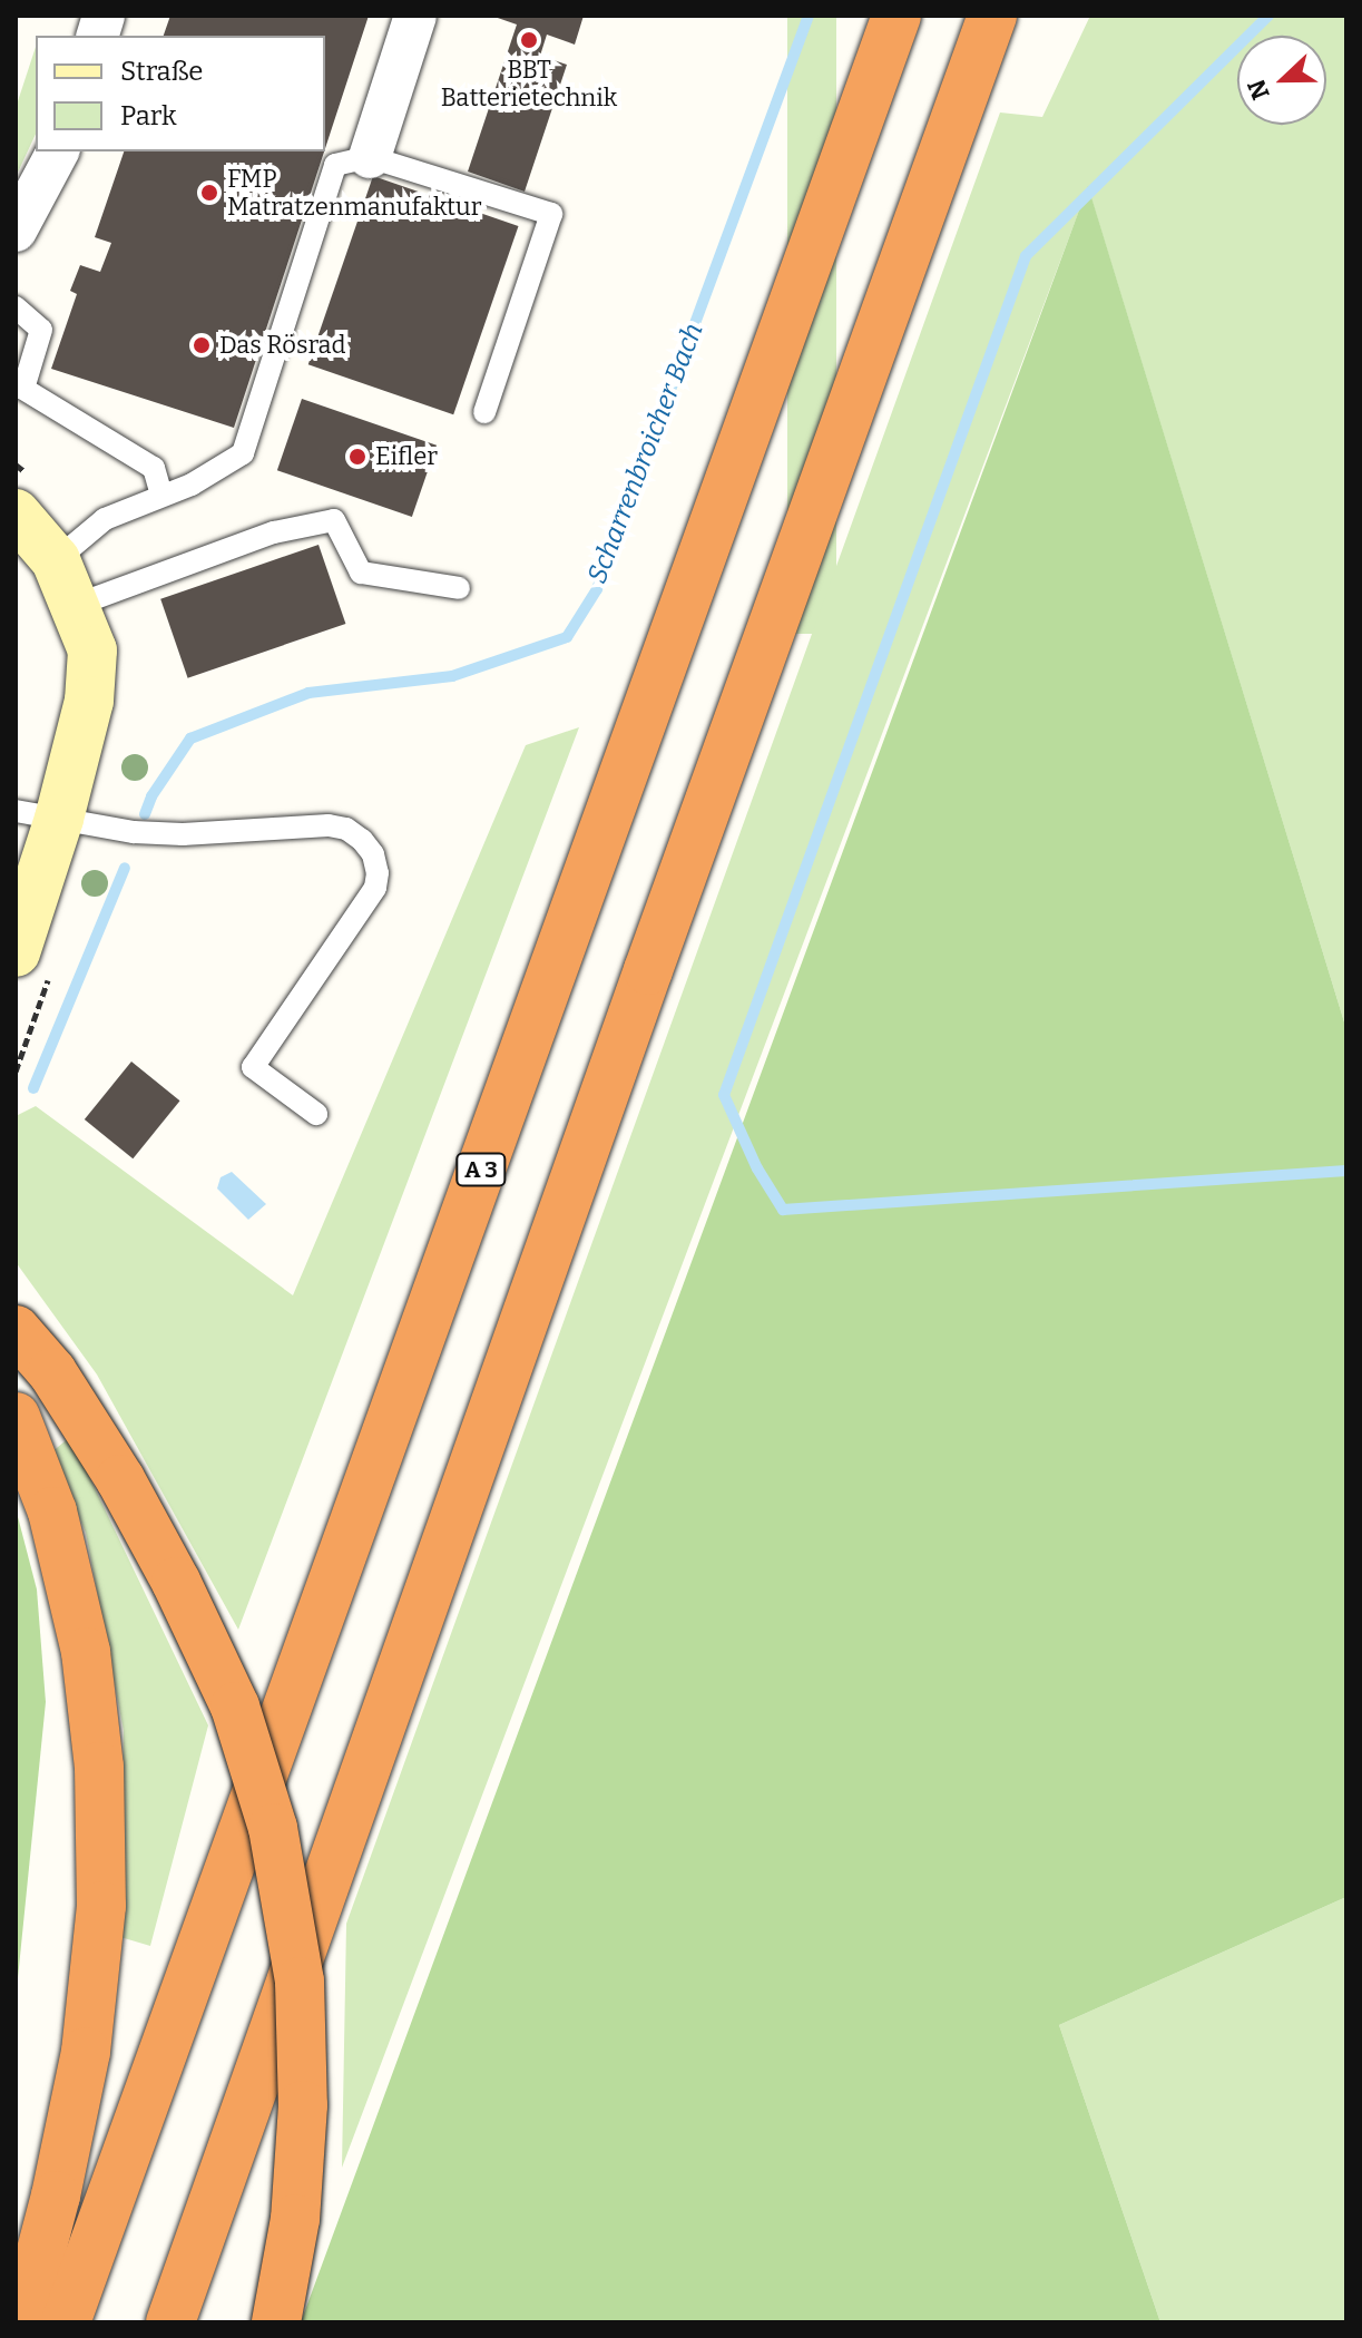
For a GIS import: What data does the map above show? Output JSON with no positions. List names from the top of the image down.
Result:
{
  "streets": {
    "highway": ["A 3"]
  },
  "water": ["Scharrenbroicher Bach"],
  "places": [
    "BBT Batterietechnik",
    "FMP Matratzenmanufaktur",
    "Das Rösrad",
    "Eifler"
  ],
  "legend": ["Straße", "Park"],
  "north": "left"
}
